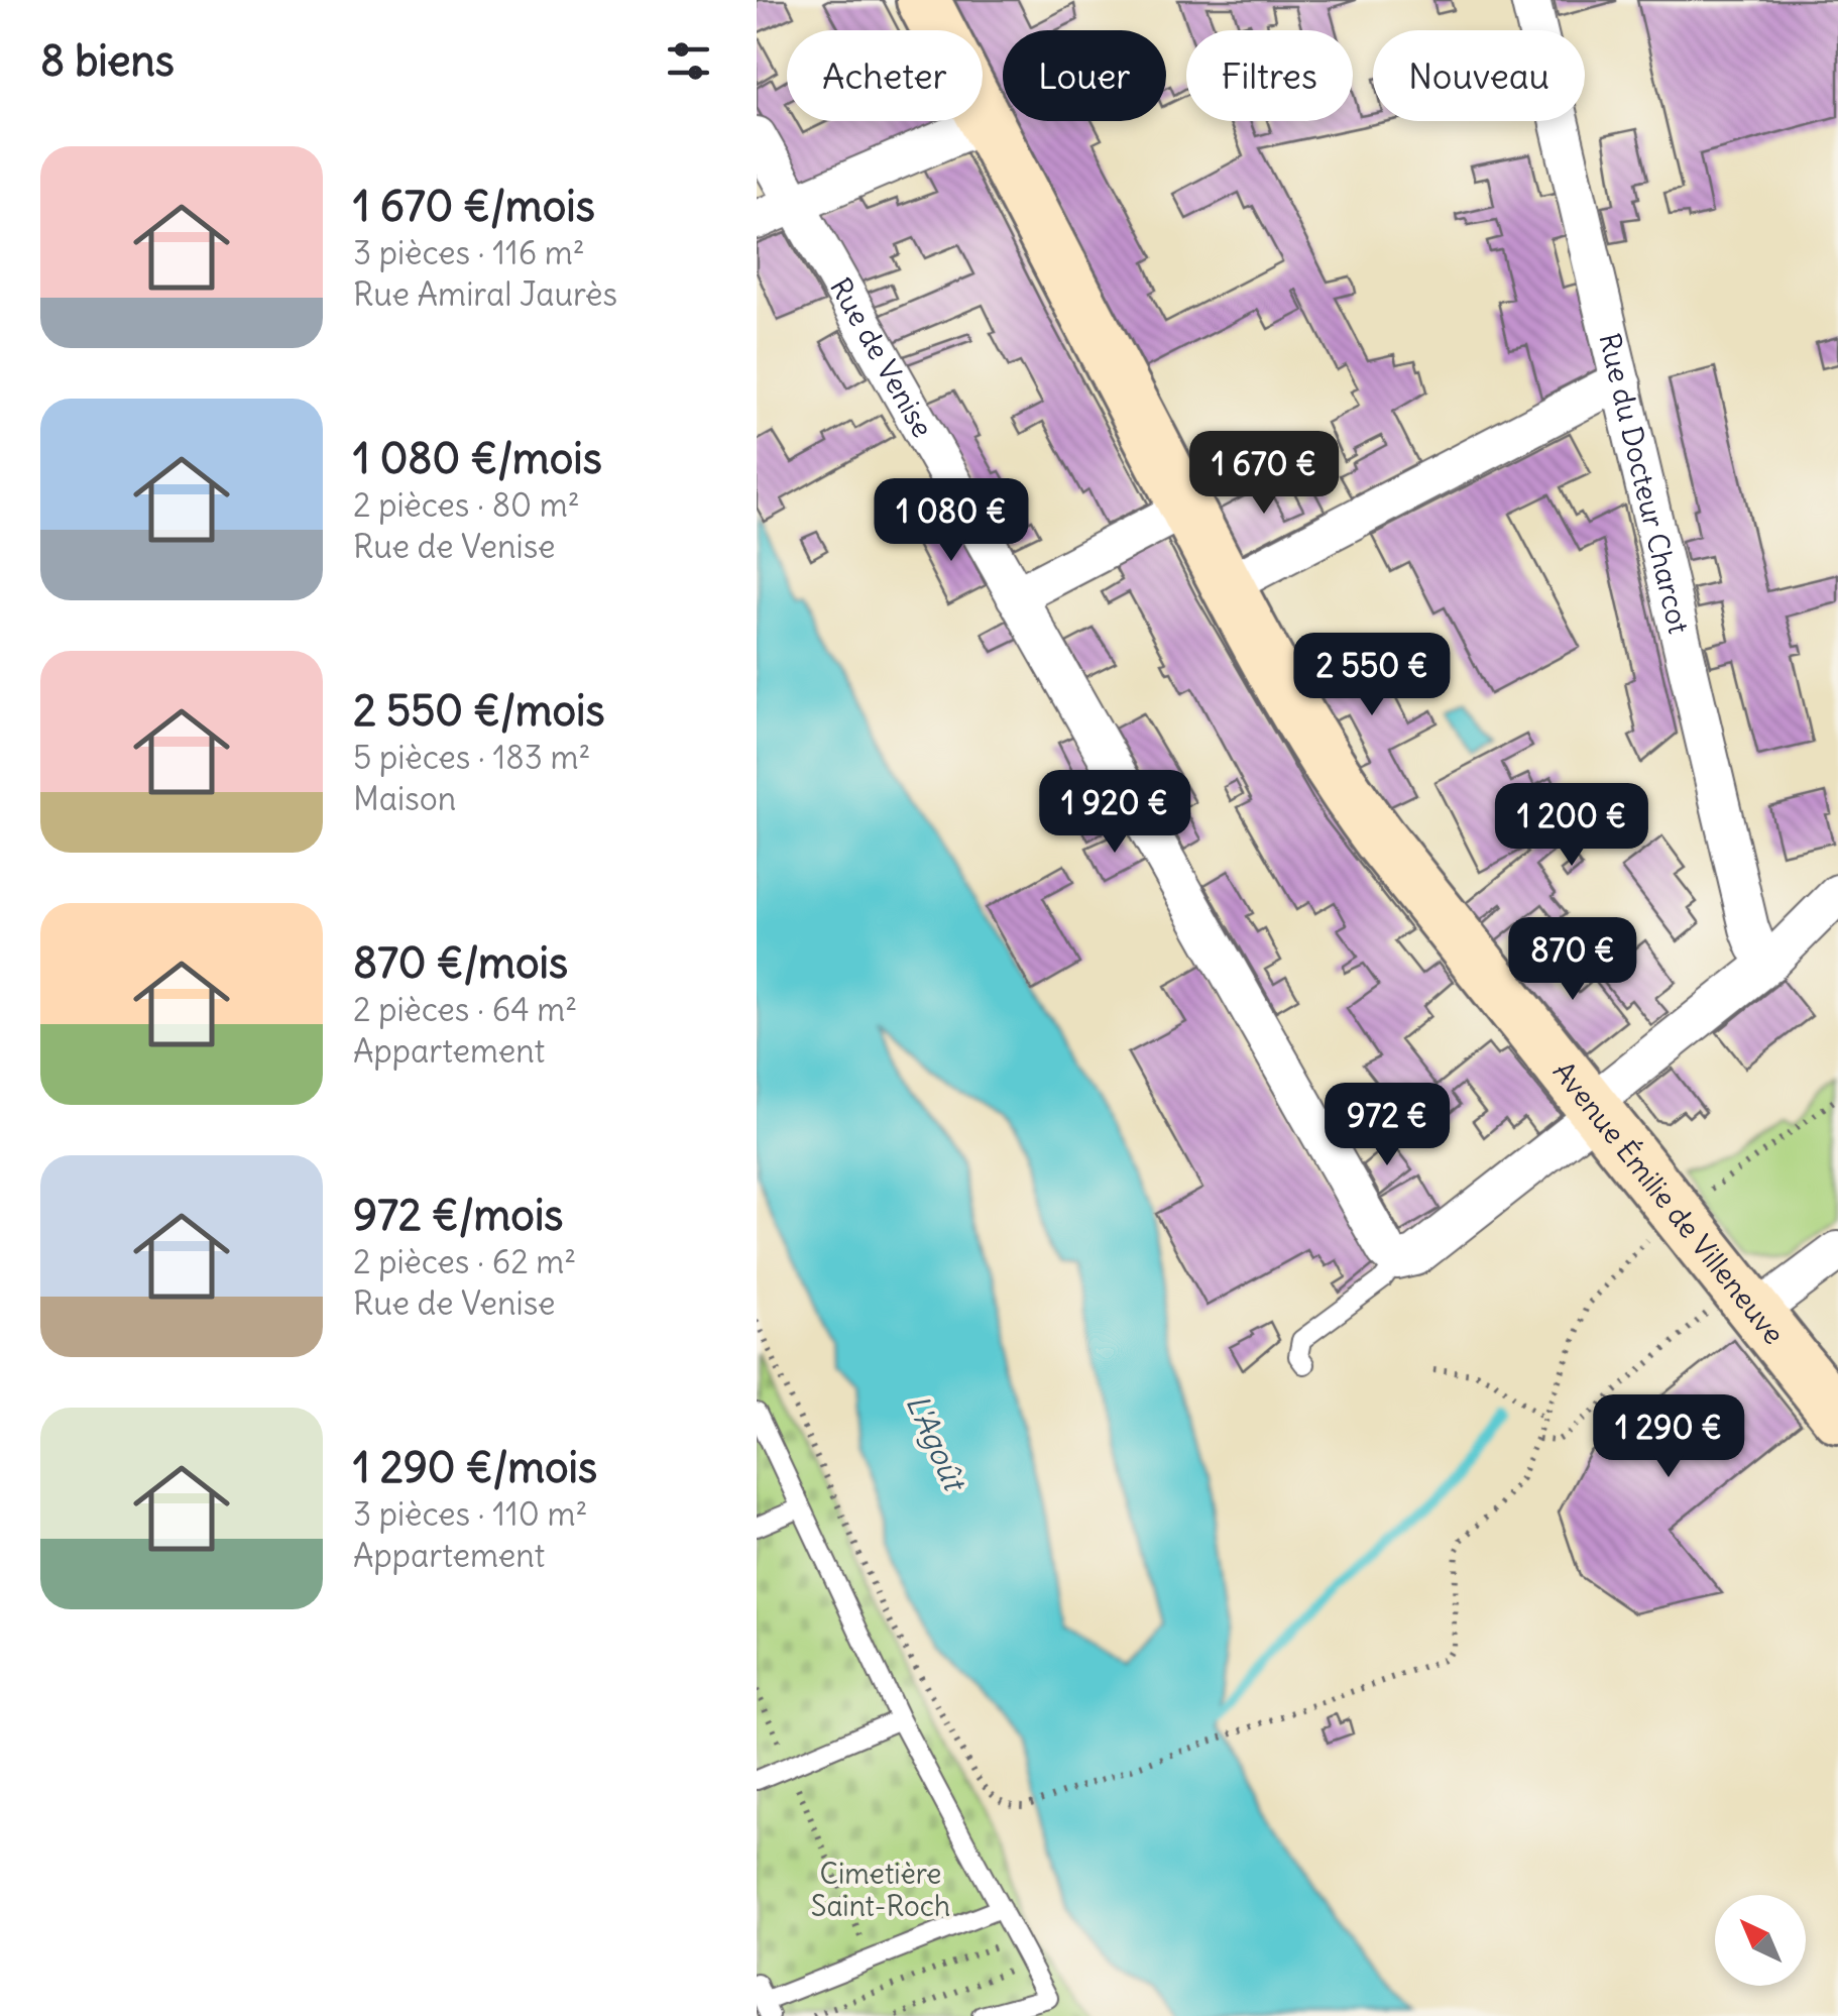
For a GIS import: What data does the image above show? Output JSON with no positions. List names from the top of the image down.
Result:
{
  "streets": {
    "main road": ["Avenue Émilie de Villeneuve"],
    "street": ["Rue de Venise", "Rue du Docteur Charcot"]
  },
  "water": ["L'Agoût"],
  "parks": ["Cimetière Saint-Roch"],
  "north": "top left",
  "page": {
    "heading": "8 biens",
    "chip": [
      "Acheter",
      "Louer",
      "Filtres",
      "Nouveau"
    ],
    "list": [
      {
        "name": "1 670 €/mois",
        "note": "3 pièces · 116 m² · Rue Amiral Jaurès"
      },
      {
        "name": "1 080 €/mois",
        "note": "2 pièces · 80 m² · Rue de Venise"
      },
      {
        "name": "2 550 €/mois",
        "note": "5 pièces · 183 m² · Maison"
      },
      {
        "name": "870 €/mois",
        "note": "2 pièces · 64 m² · Appartement"
      },
      {
        "name": "972 €/mois",
        "note": "2 pièces · 62 m² · Rue de Venise"
      },
      {
        "name": "1 290 €/mois",
        "note": "3 pièces · 110 m² · Appartement"
      }
    ],
    "price": [
      "1 670 €",
      "1 080 €",
      "2 550 €",
      "1 920 €",
      "1 200 €",
      "870 €",
      "972 €",
      "1 290 €"
    ]
  }
}
